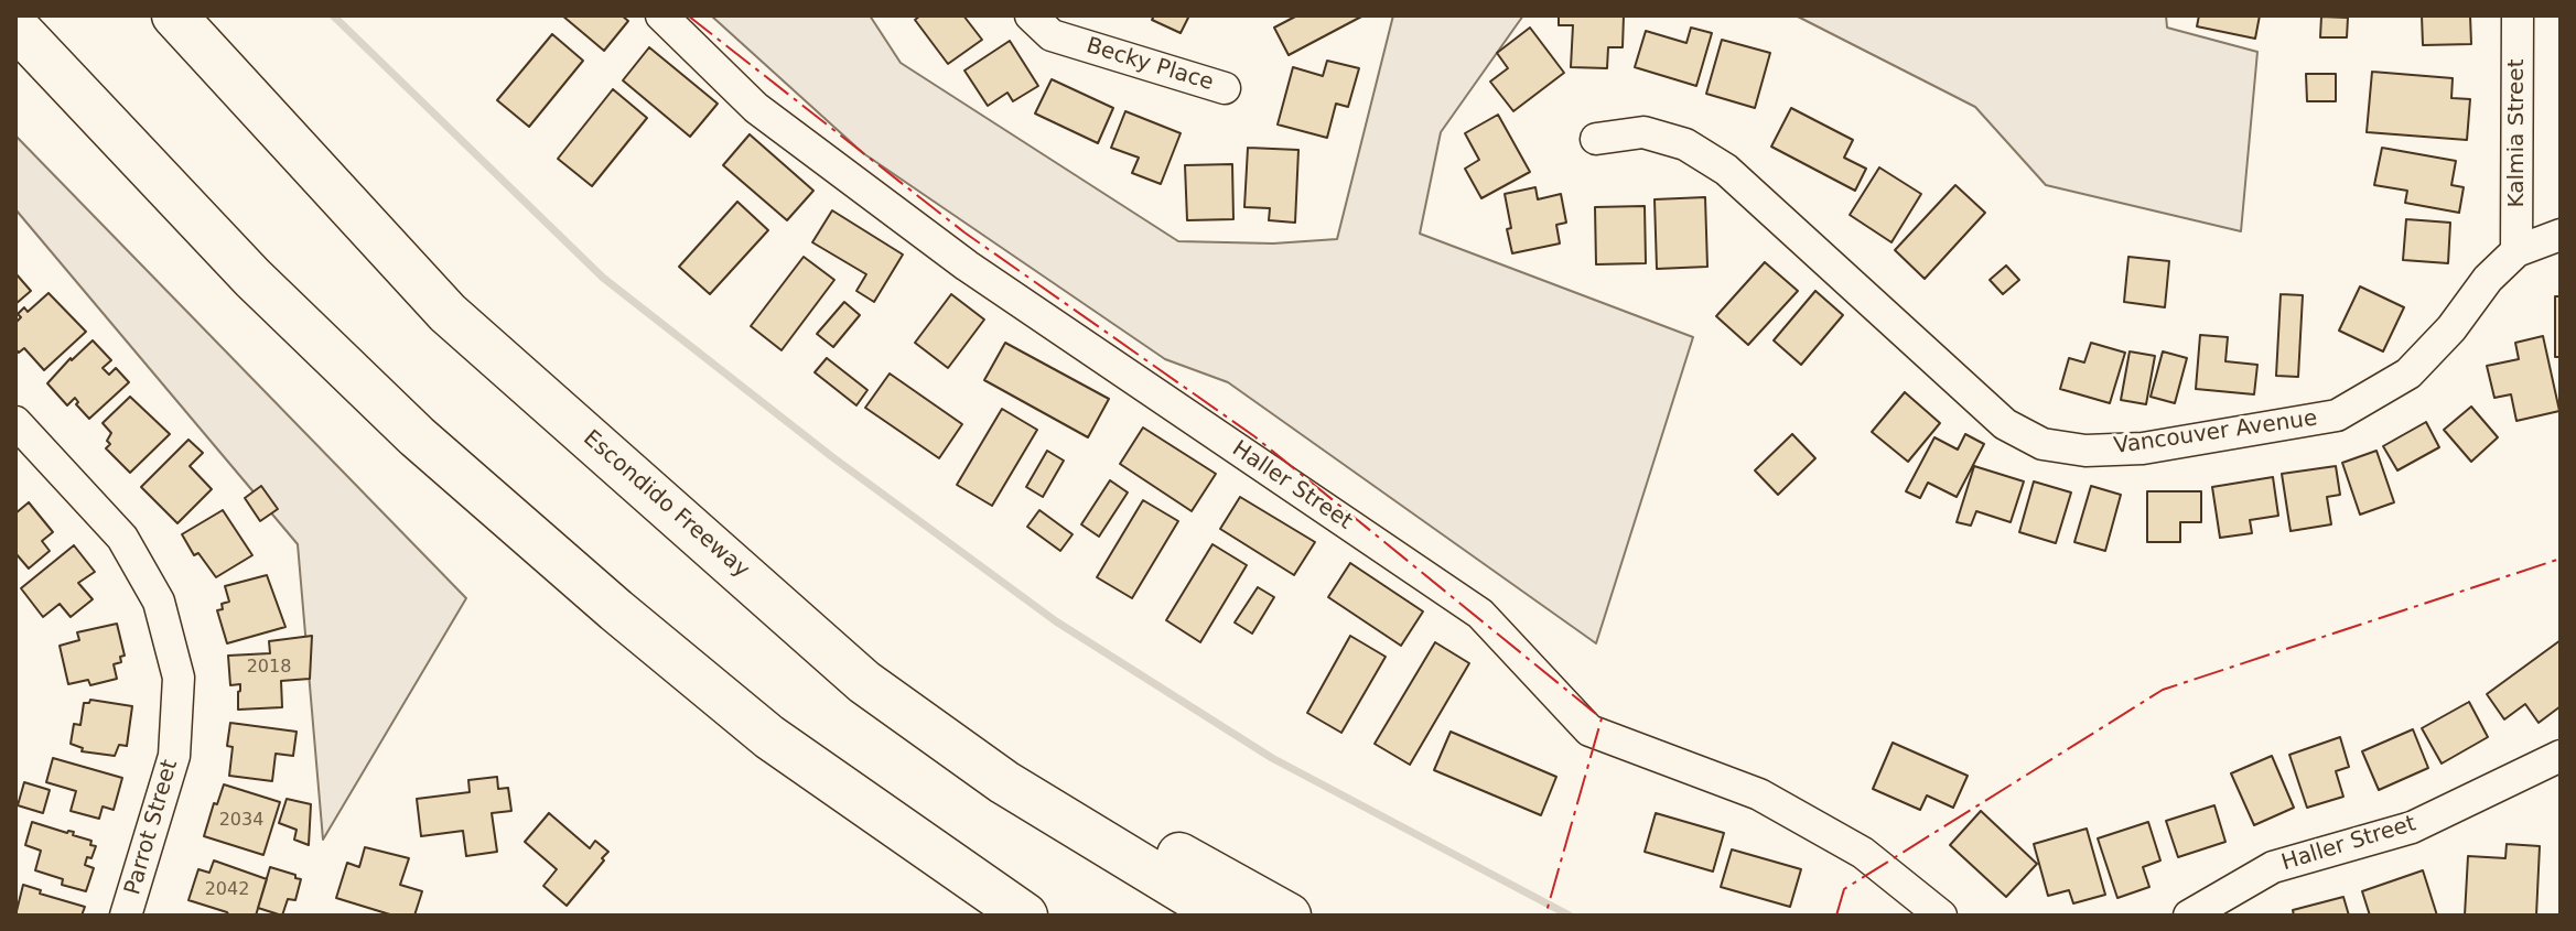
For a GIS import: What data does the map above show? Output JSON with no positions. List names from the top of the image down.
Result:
{
  "streets": {
    "highway": ["Escondido Freeway"],
    "street": [
      "Becky Place",
      "Kalmia Street",
      "Vancouver Avenue",
      "Haller Street",
      "Parrot Street"
    ]
  },
  "crossings": [
    ["Kalmia Street", "Vancouver Avenue"]
  ],
  "house_numbers": ["2018", "2034", "2042"]
}
